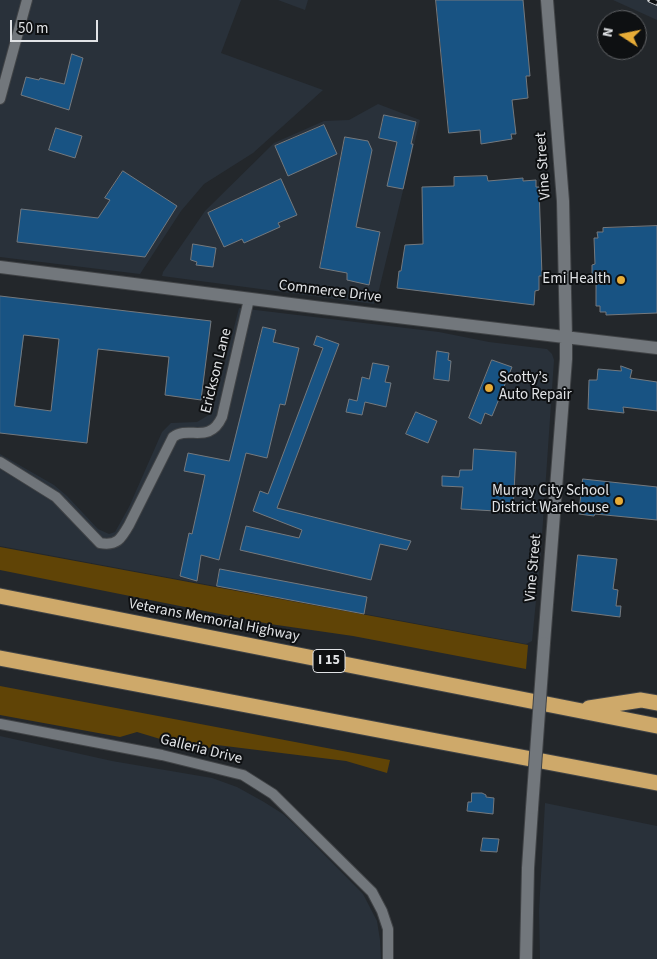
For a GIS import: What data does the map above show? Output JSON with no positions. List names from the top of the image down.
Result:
{
  "streets": {
    "highway": ["Veterans Memorial Highway", "I 15"],
    "street": [
      "Vine Street",
      "Commerce Drive",
      "Erickson Lane",
      "Galleria Drive"
    ]
  },
  "crossings": [
    ["Vine Street", "Commerce Drive"],
    ["Commerce Drive", "Erickson Lane"]
  ],
  "places": ["Emi Health", "Scotty’s Auto Repair", "Murray City School District Warehouse"],
  "scale_bar": "50 m",
  "north": "left"
}
